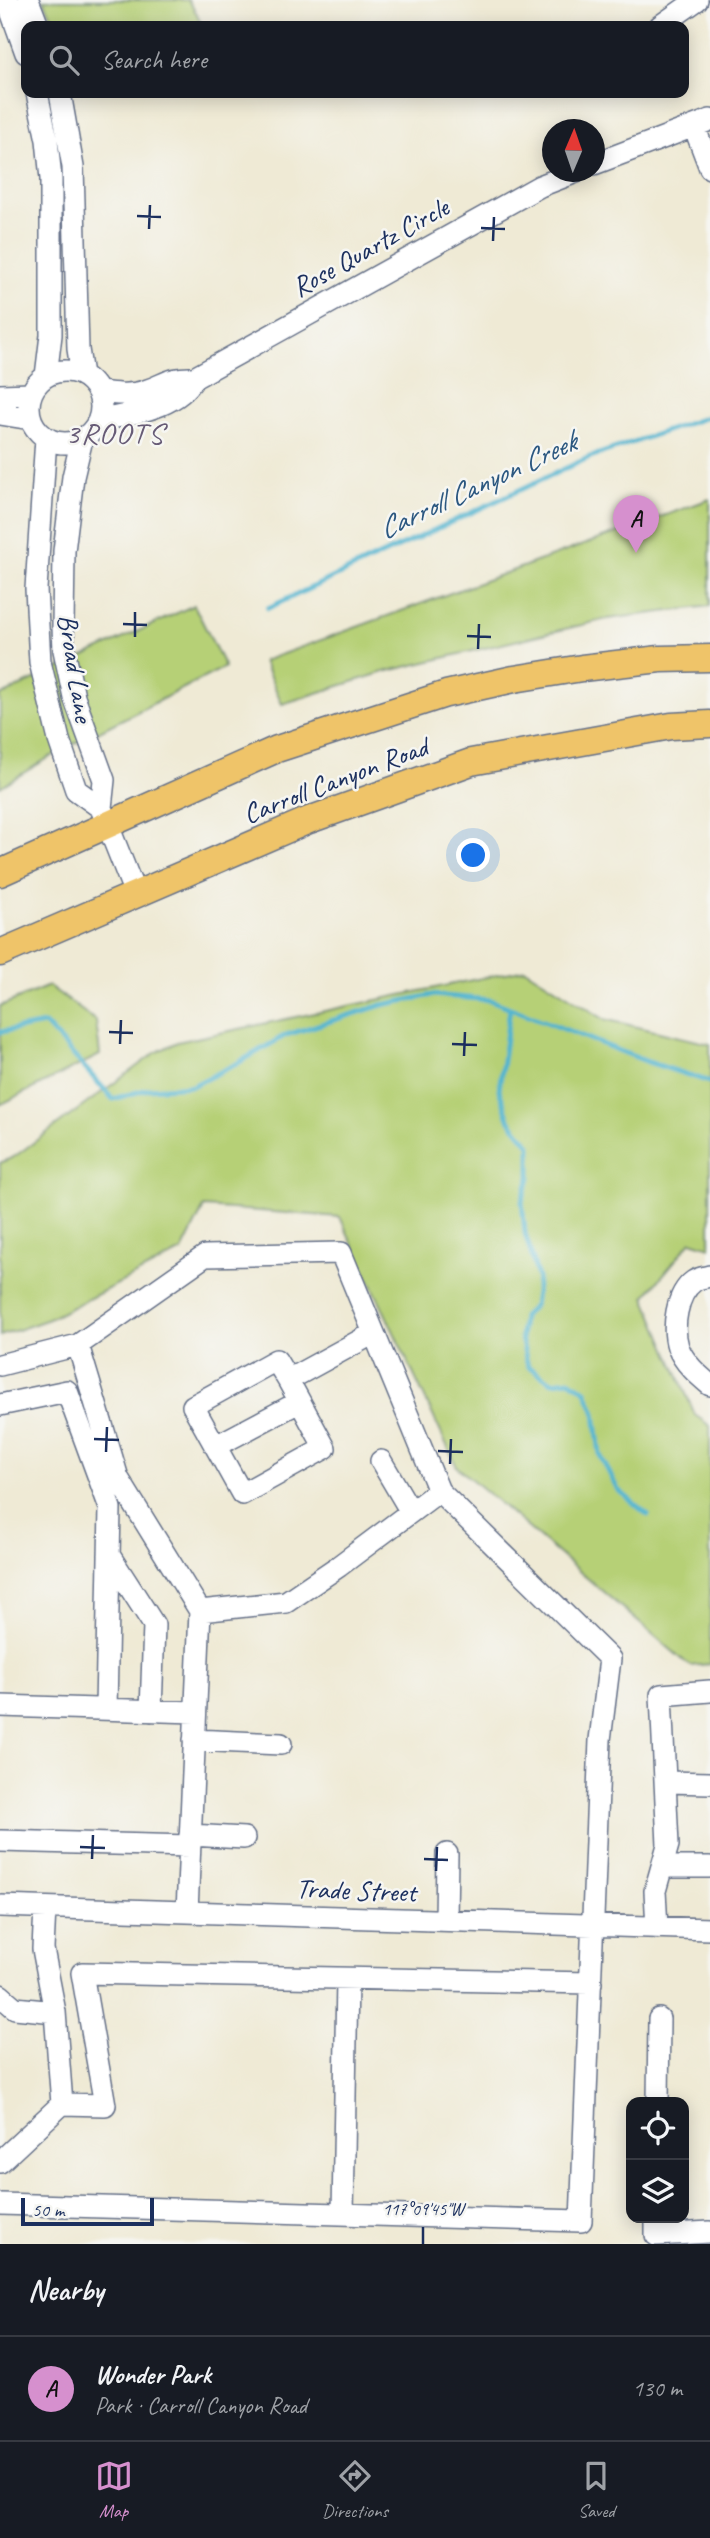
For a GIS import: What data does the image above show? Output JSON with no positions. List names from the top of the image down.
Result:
{
  "streets": {
    "main road": ["Carroll Canyon Road"],
    "street": ["Rose Quartz Circle", "Broad Lane", "Trade Street"]
  },
  "crossings": [
    ["Rose Quartz Circle", "Broad Lane"],
    ["Broad Lane", "Carroll Canyon Road"]
  ],
  "districts": ["3ROOTS"],
  "water": ["Carroll Canyon Creek"],
  "scale_bar": "50 m",
  "north": "top",
  "page": {
    "search": "Search here",
    "pins": "A",
    "scale": "50 m",
    "heading": "Nearby",
    "list": [
      {
        "mark": "A",
        "name": "Wonder Park",
        "note": "Park · Carroll Canyon Road",
        "value": "130 m"
      }
    ],
    "nav": ["Map", "Directions", "Saved"]
  },
  "coordinates": ["117°09'45\"W"]
}
